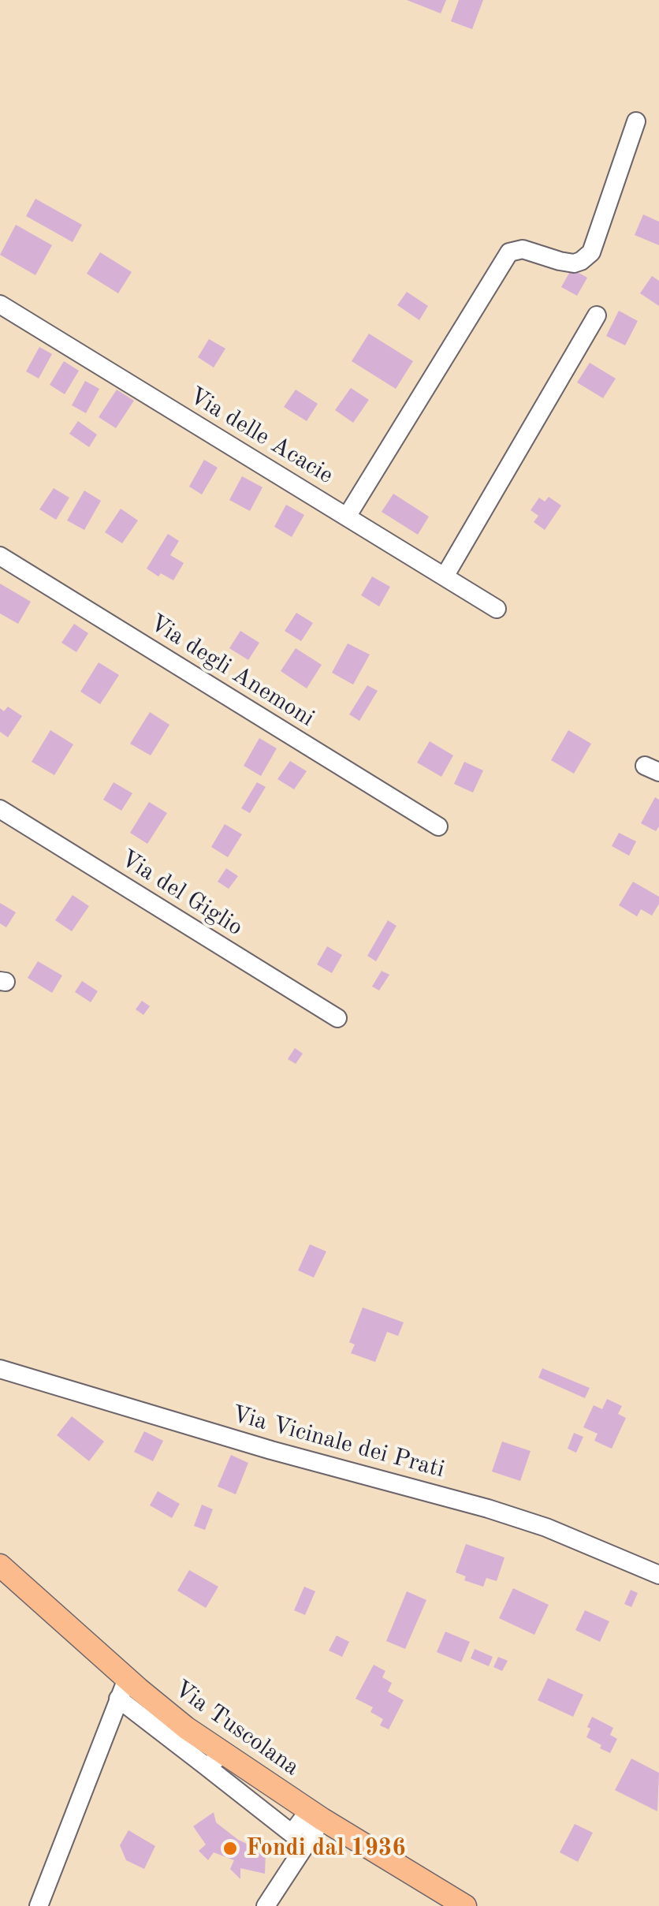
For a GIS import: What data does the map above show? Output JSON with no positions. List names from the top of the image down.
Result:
{
  "streets": {
    "main road": ["Via Tuscolana"],
    "street": [
      "Via delle Acacie",
      "Via degli Anemoni",
      "Via del Giglio",
      "Via Vicinale dei Prati"
    ]
  },
  "places": ["Fondi dal 1936"]
}
